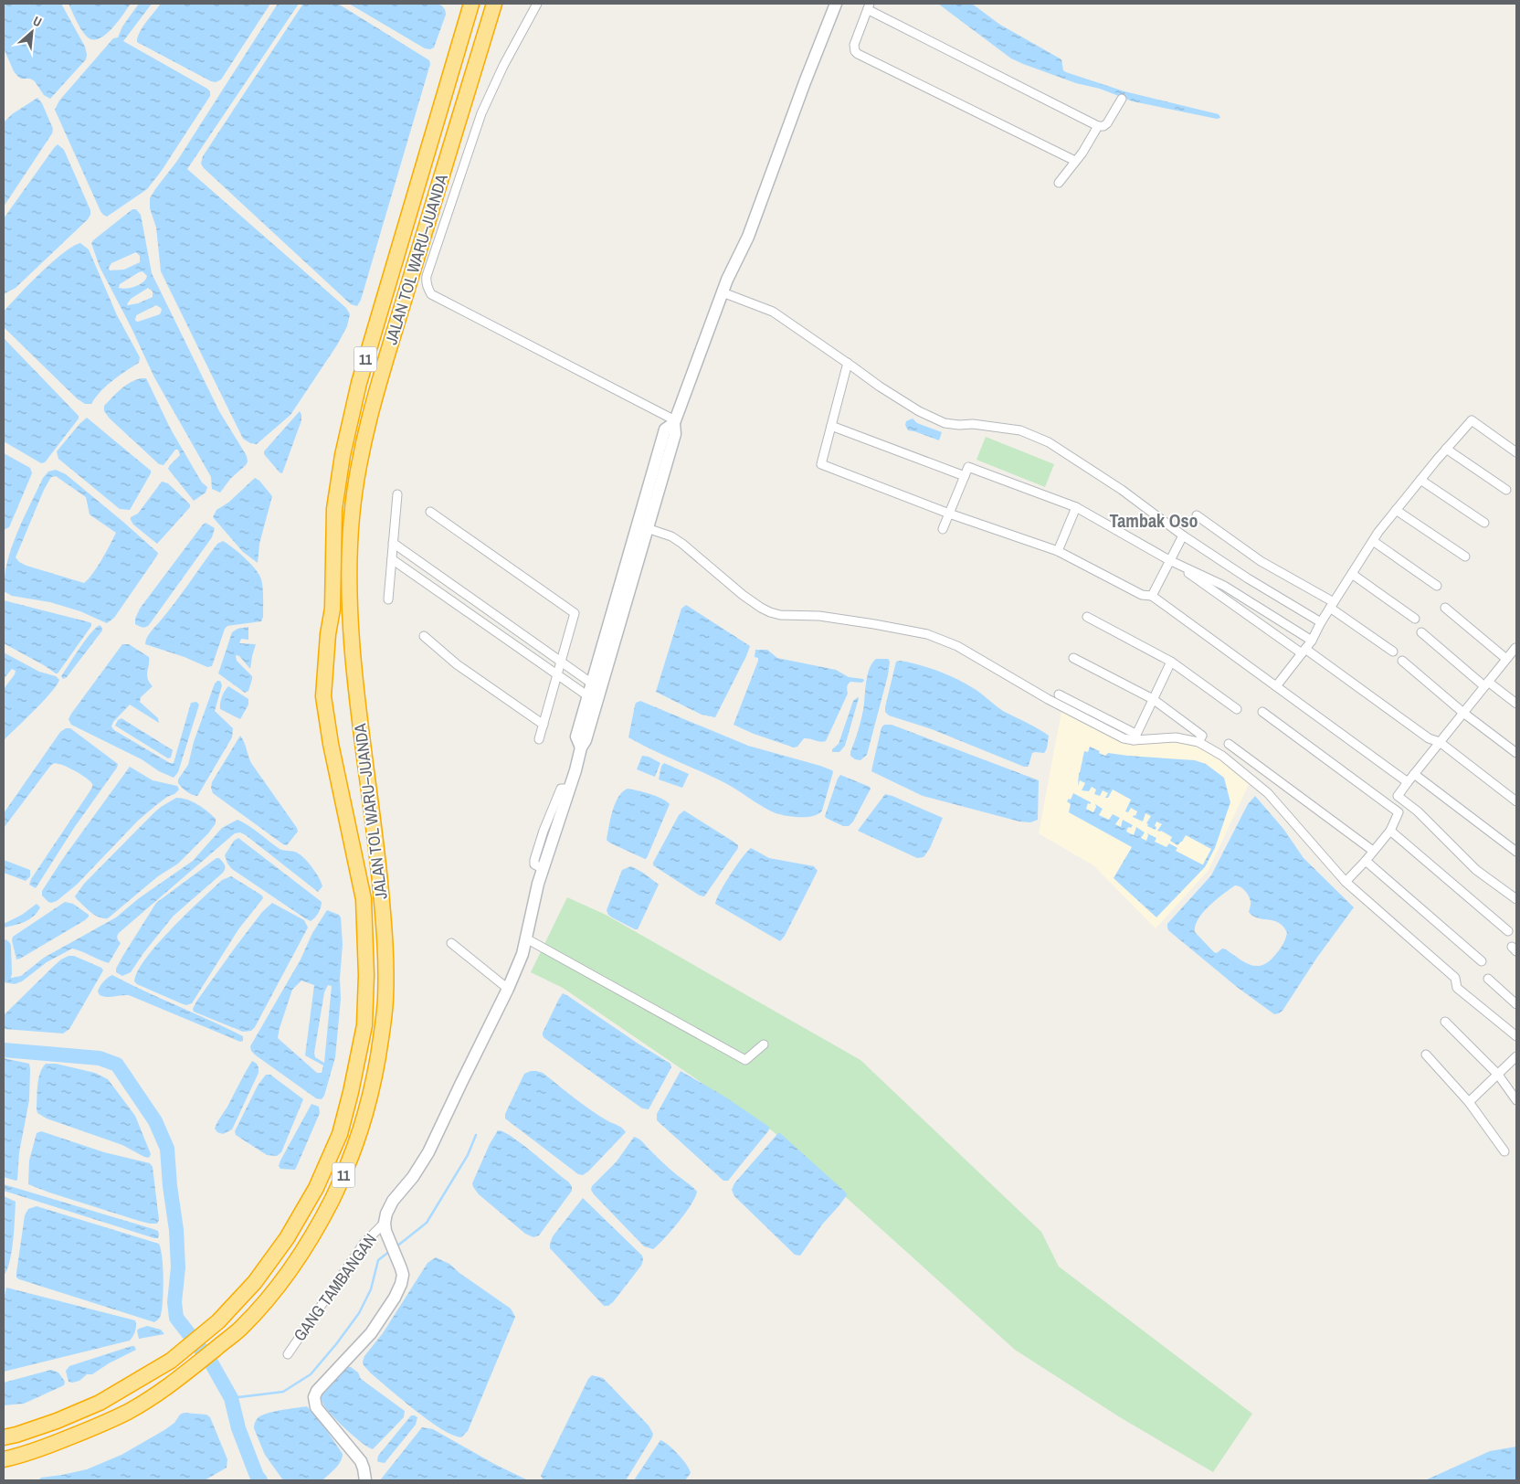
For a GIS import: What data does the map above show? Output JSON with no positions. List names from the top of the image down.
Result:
{
  "streets": {
    "highway": ["JALAN TOL WARU–JUANDA", "11"],
    "street": ["GANG TAMBANGAN"]
  },
  "districts": ["Tambak Oso"],
  "north": "top right"
}
